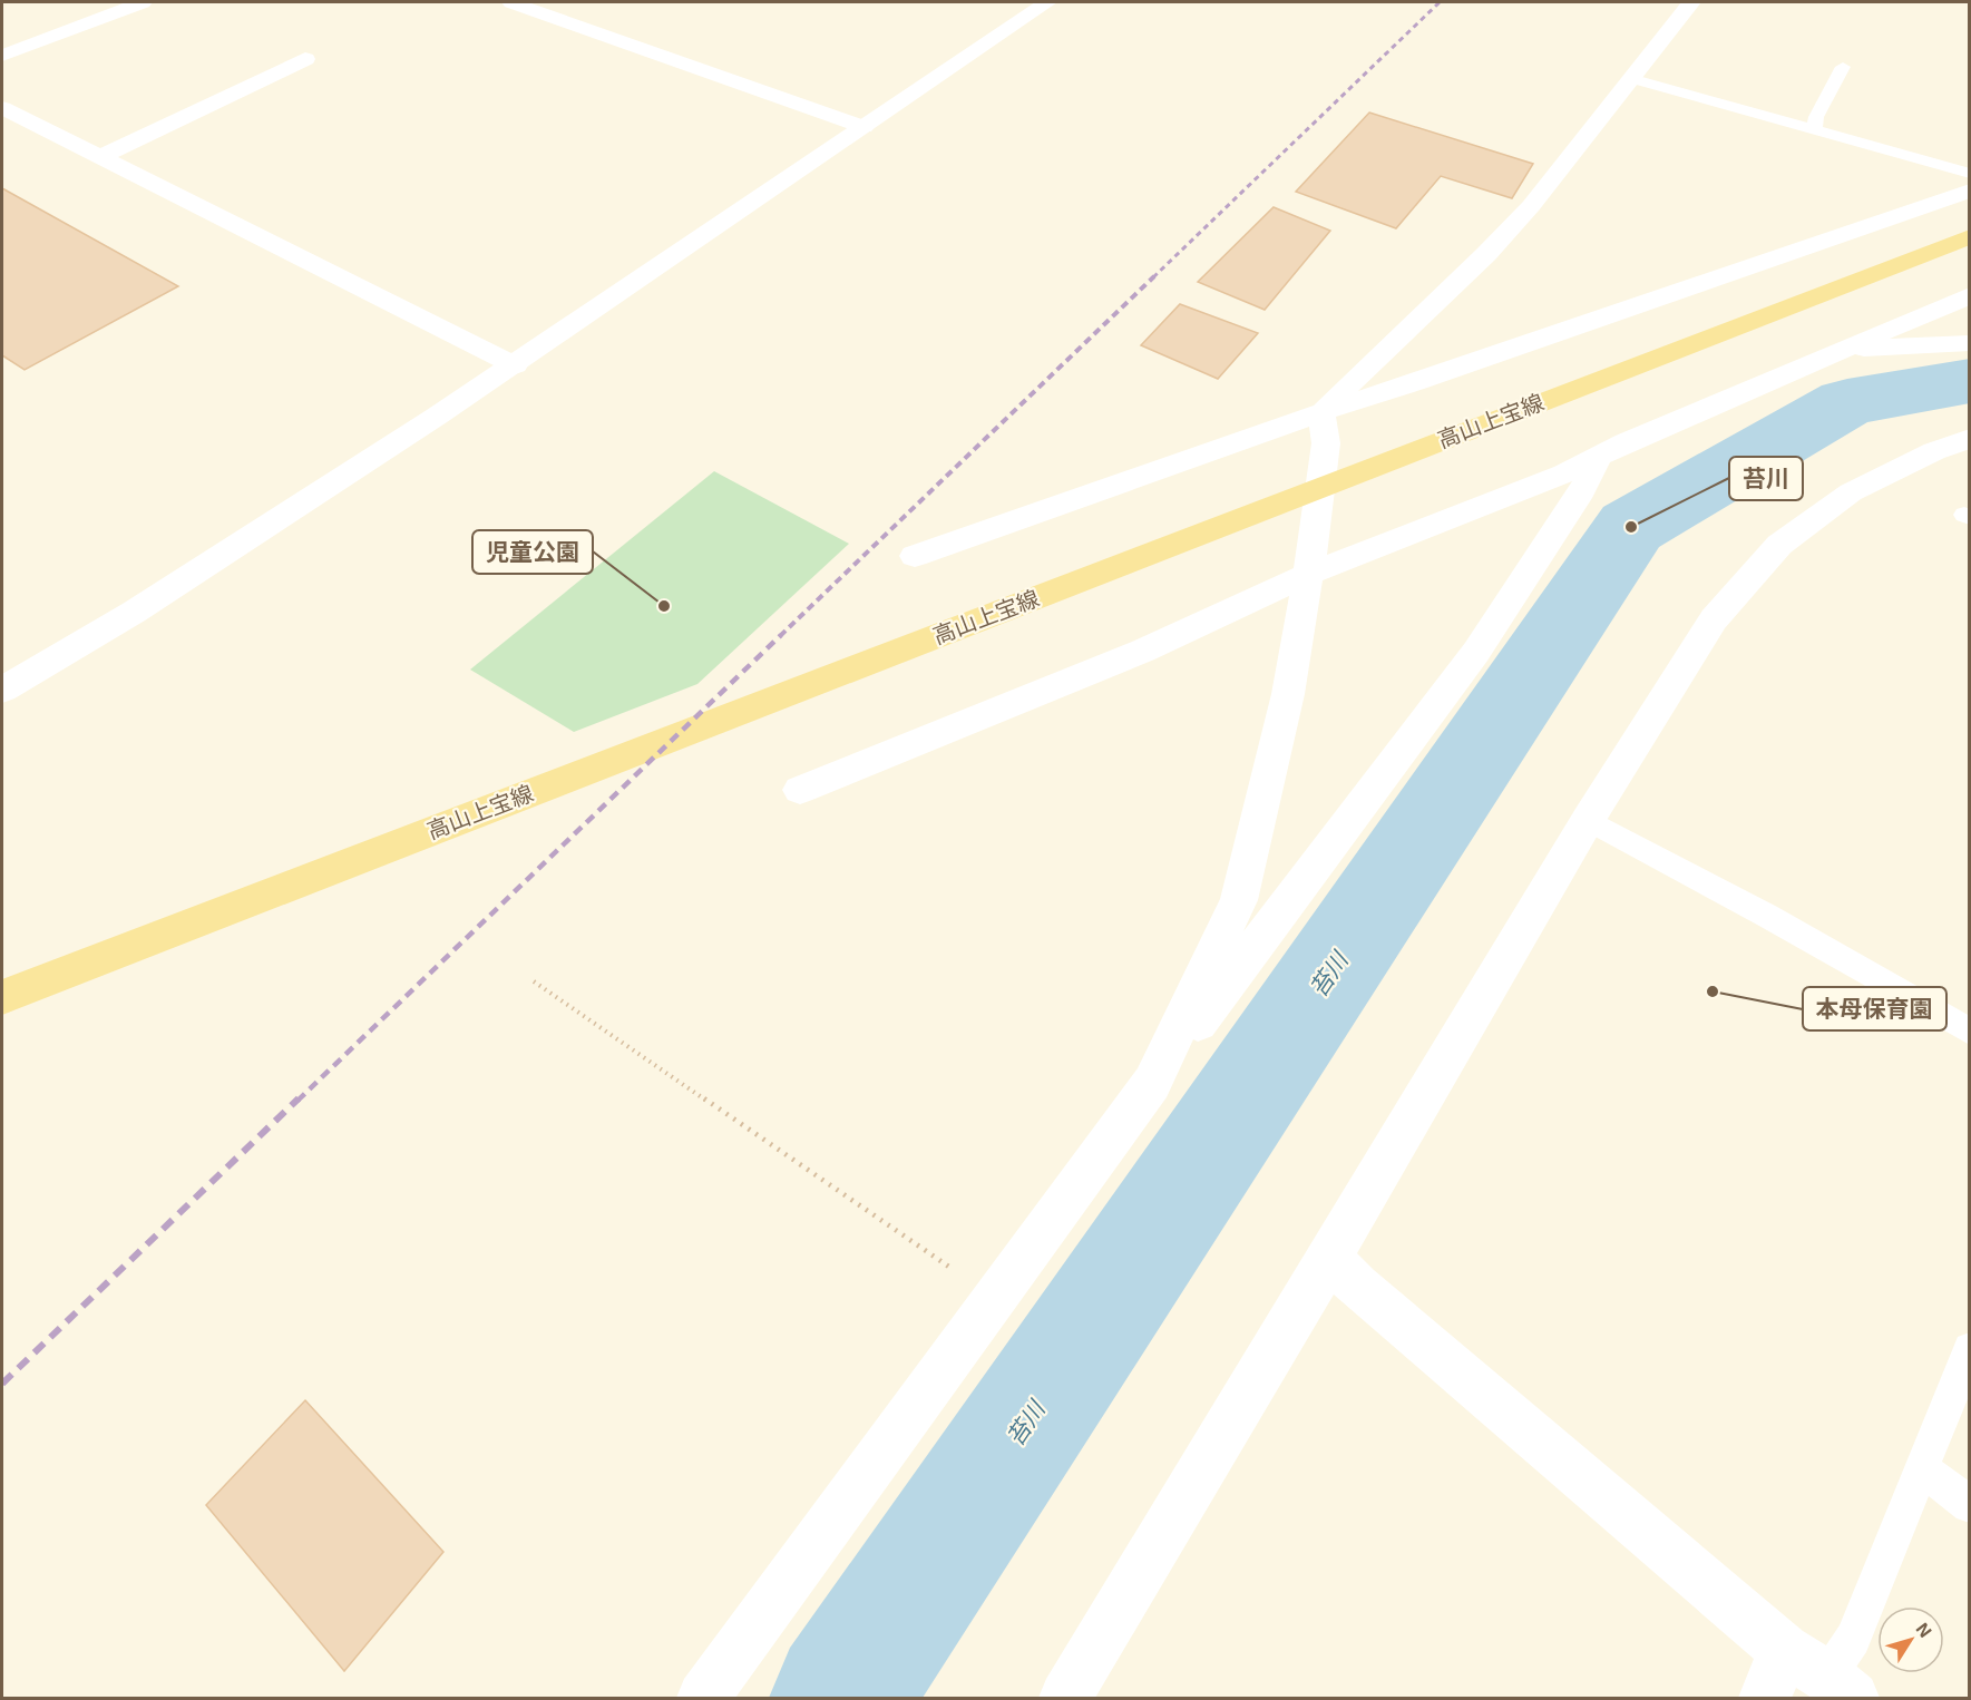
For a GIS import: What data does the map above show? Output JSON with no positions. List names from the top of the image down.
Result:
{
  "streets": {
    "main road": ["高山上宝線"]
  },
  "water": ["苔川"],
  "places": ["苔川", "児童公園", "本母保育園"],
  "north": "top right"
}
